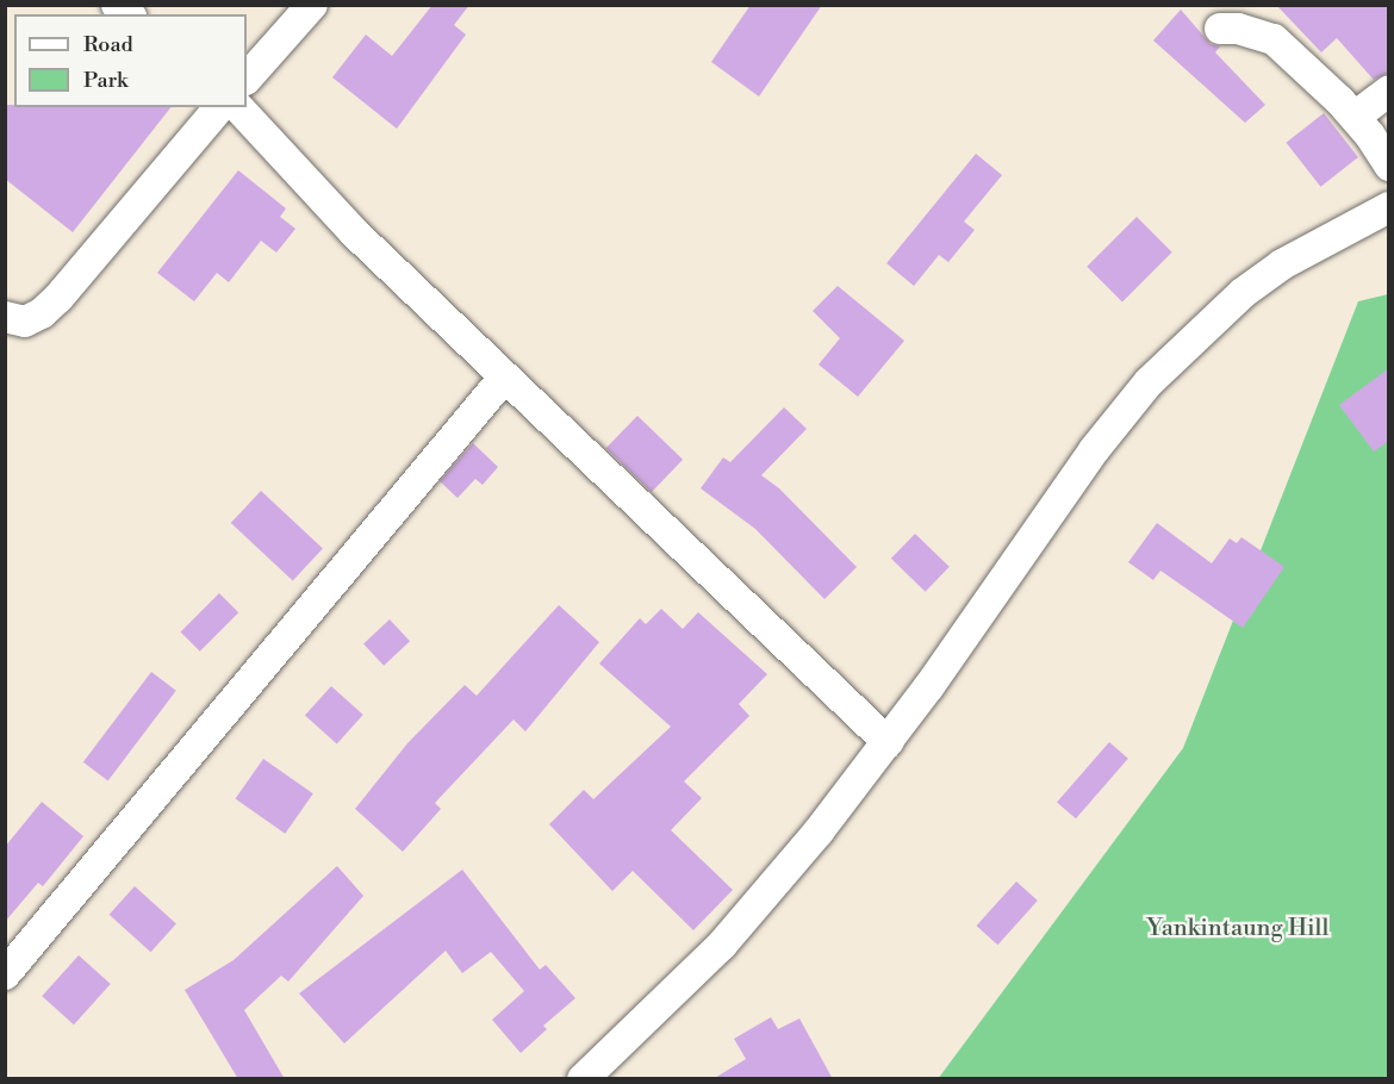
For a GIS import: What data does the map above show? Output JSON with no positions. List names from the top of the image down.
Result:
{
  "parks": ["Yankintaung Hill"],
  "legend": ["Road", "Park"]
}
